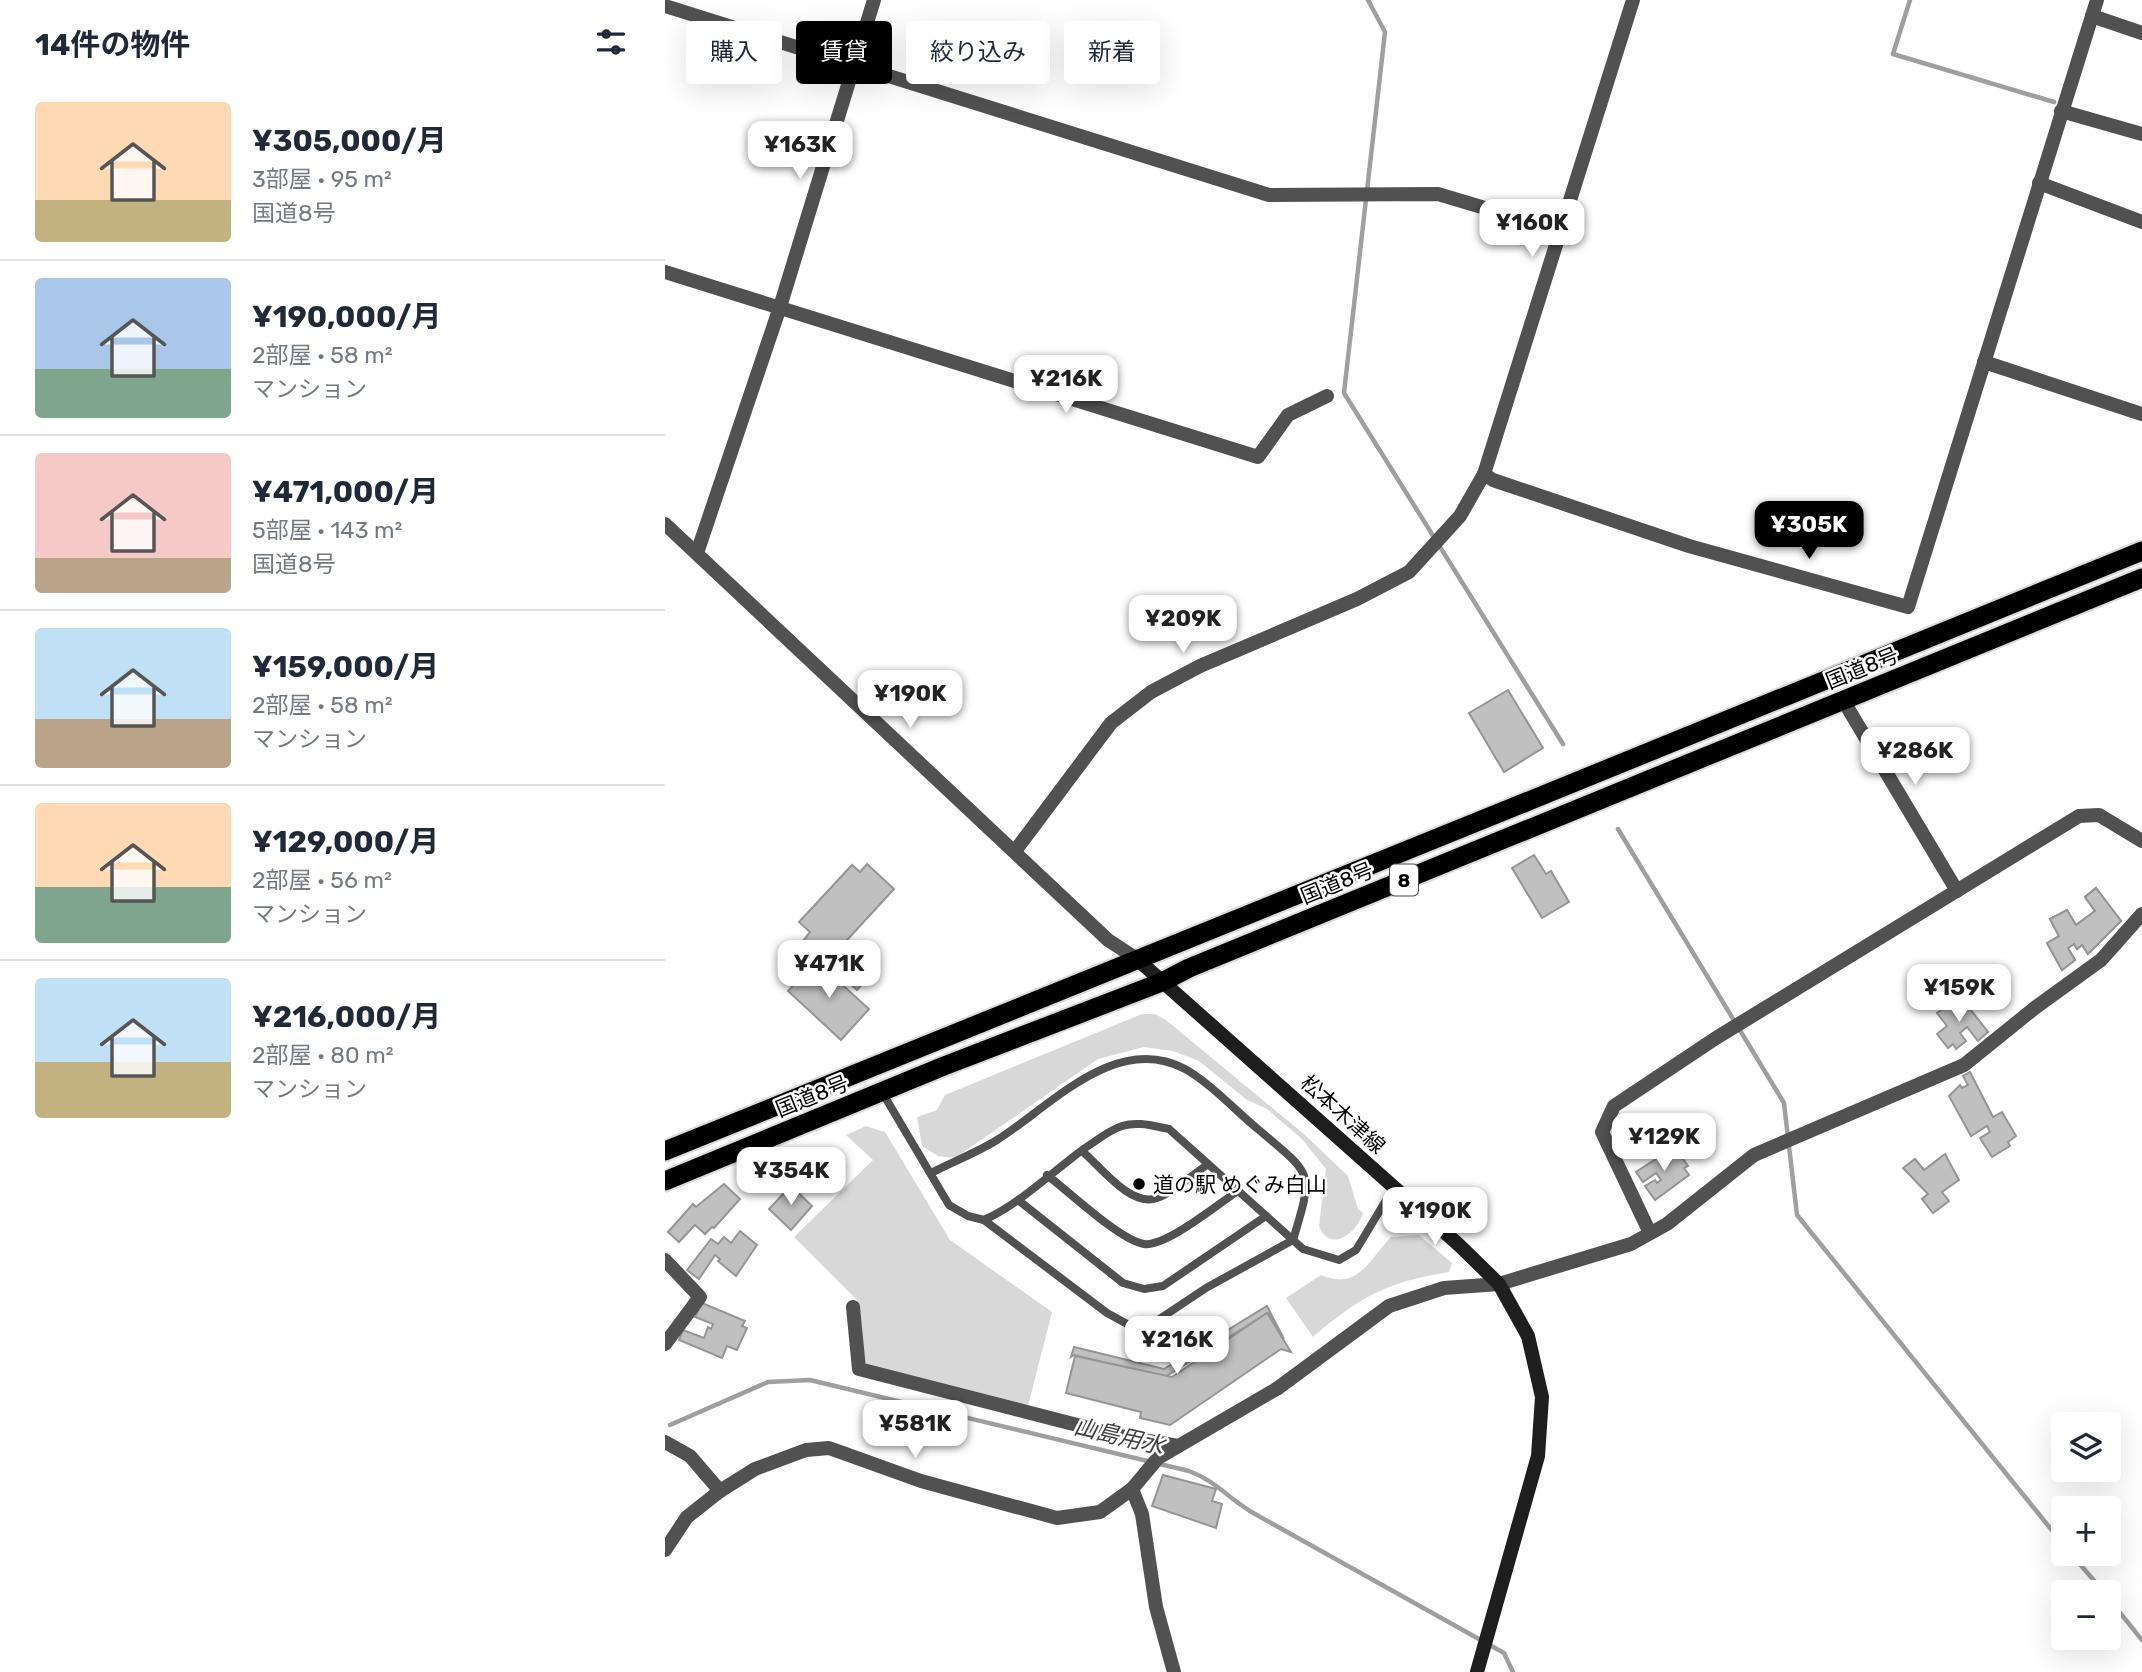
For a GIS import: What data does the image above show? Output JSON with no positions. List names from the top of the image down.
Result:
{
  "streets": {
    "highway": ["国道8号", "8"],
    "main road": ["松本木津線"]
  },
  "crossings": [
    ["国道8号", "松本木津線"]
  ],
  "water": ["山島用水"],
  "places": ["道の駅 めぐみ白山"],
  "page": {
    "heading": "14件の物件",
    "chip": [
      "購入",
      "賃貸",
      "絞り込み",
      "新着"
    ],
    "list": [
      {
        "name": "¥305,000/月",
        "note": "3部屋 · 95 m² · 国道8号"
      },
      {
        "name": "¥190,000/月",
        "note": "2部屋 · 58 m² · マンション"
      },
      {
        "name": "¥471,000/月",
        "note": "5部屋 · 143 m² · 国道8号"
      },
      {
        "name": "¥159,000/月",
        "note": "2部屋 · 58 m² · マンション"
      },
      {
        "name": "¥129,000/月",
        "note": "2部屋 · 56 m² · マンション"
      },
      {
        "name": "¥216,000/月",
        "note": "2部屋 · 80 m² · マンション"
      }
    ],
    "price": [
      "¥163K",
      "¥160K",
      "¥216K",
      "¥305K",
      "¥209K",
      "¥190K",
      "¥286K",
      "¥471K",
      "¥159K",
      "¥129K",
      "¥354K",
      "¥190K",
      "¥216K",
      "¥581K"
    ],
    "map_buttons": ["+", "−"]
  }
}
